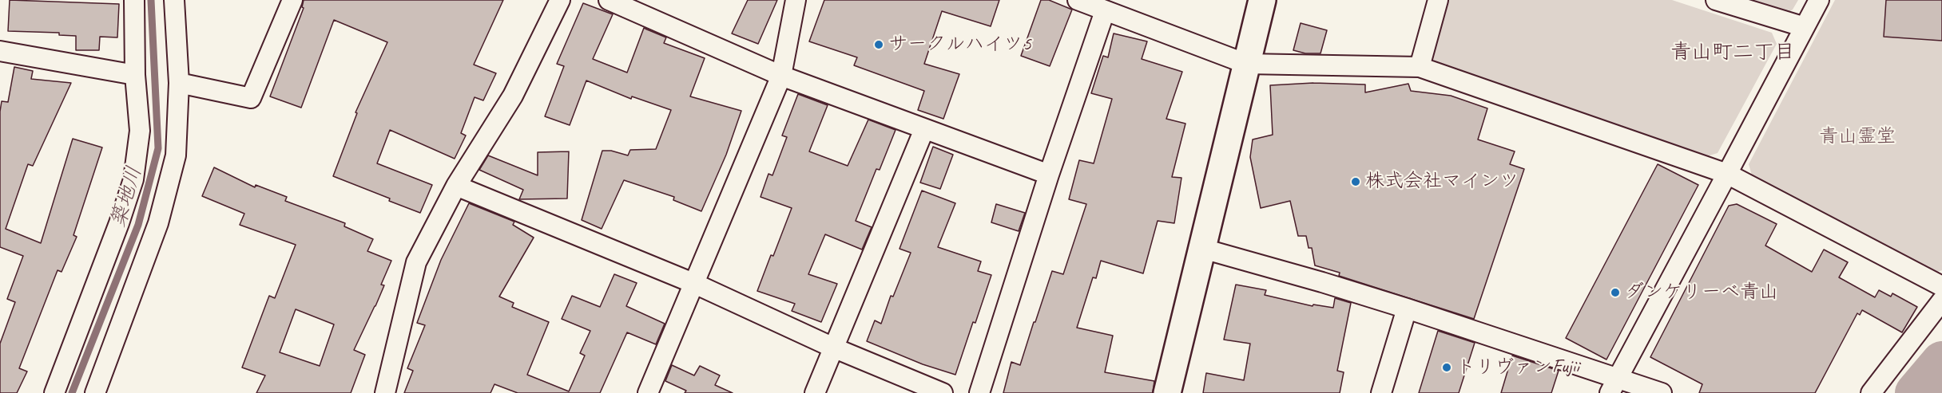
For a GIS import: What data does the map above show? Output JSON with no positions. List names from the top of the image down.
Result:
{
  "districts": ["青山町二丁目"],
  "water": ["築地川"],
  "parks": ["青山霊堂"],
  "places": [
    "サークルハイツ5",
    "株式会社マインツ",
    "ダンケリーベ青山",
    "トリヴァンFujii"
  ]
}
